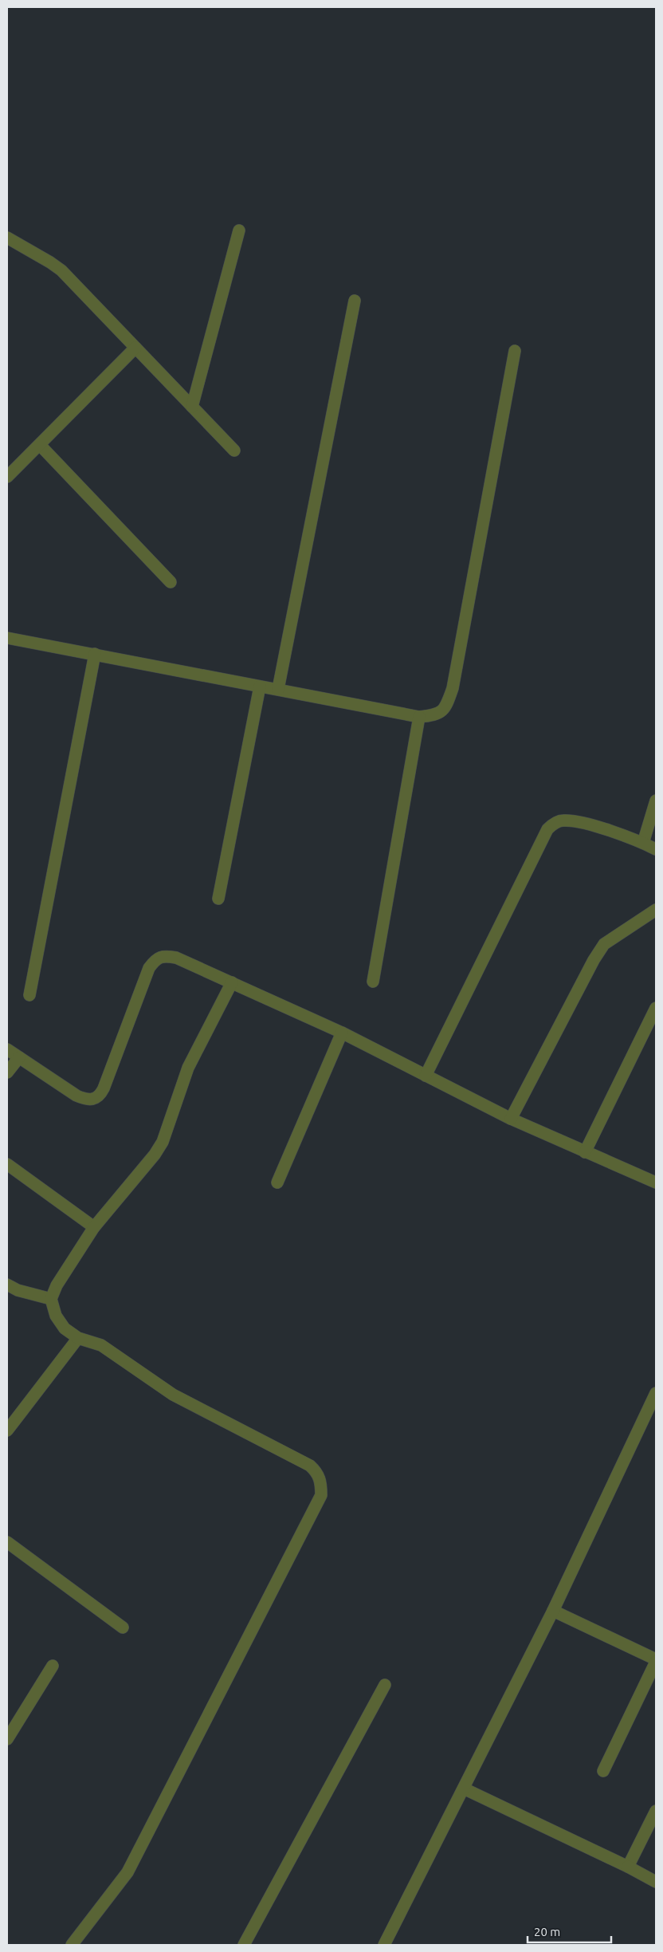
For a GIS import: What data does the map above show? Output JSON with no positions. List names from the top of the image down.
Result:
{
  "scale_bar": "20 m"
}
